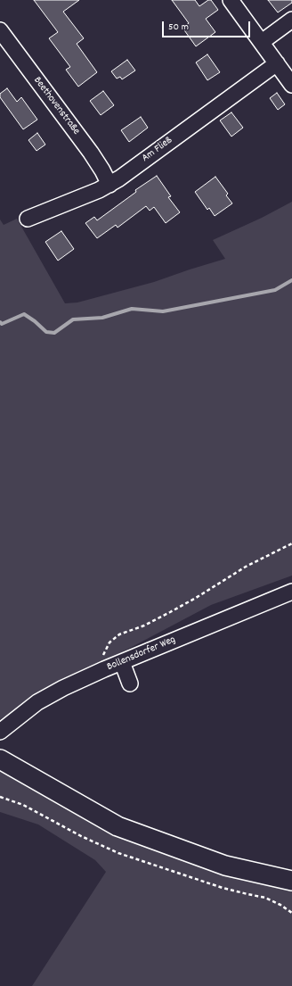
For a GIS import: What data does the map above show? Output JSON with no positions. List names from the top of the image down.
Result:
{
  "streets": {
    "street": ["Beethovenstraße", "Am Fließ", "Bollensdorfer Weg"]
  },
  "crossings": [
    ["Beethovenstraße", "Am Fließ"]
  ],
  "scale_bar": "50 m"
}
